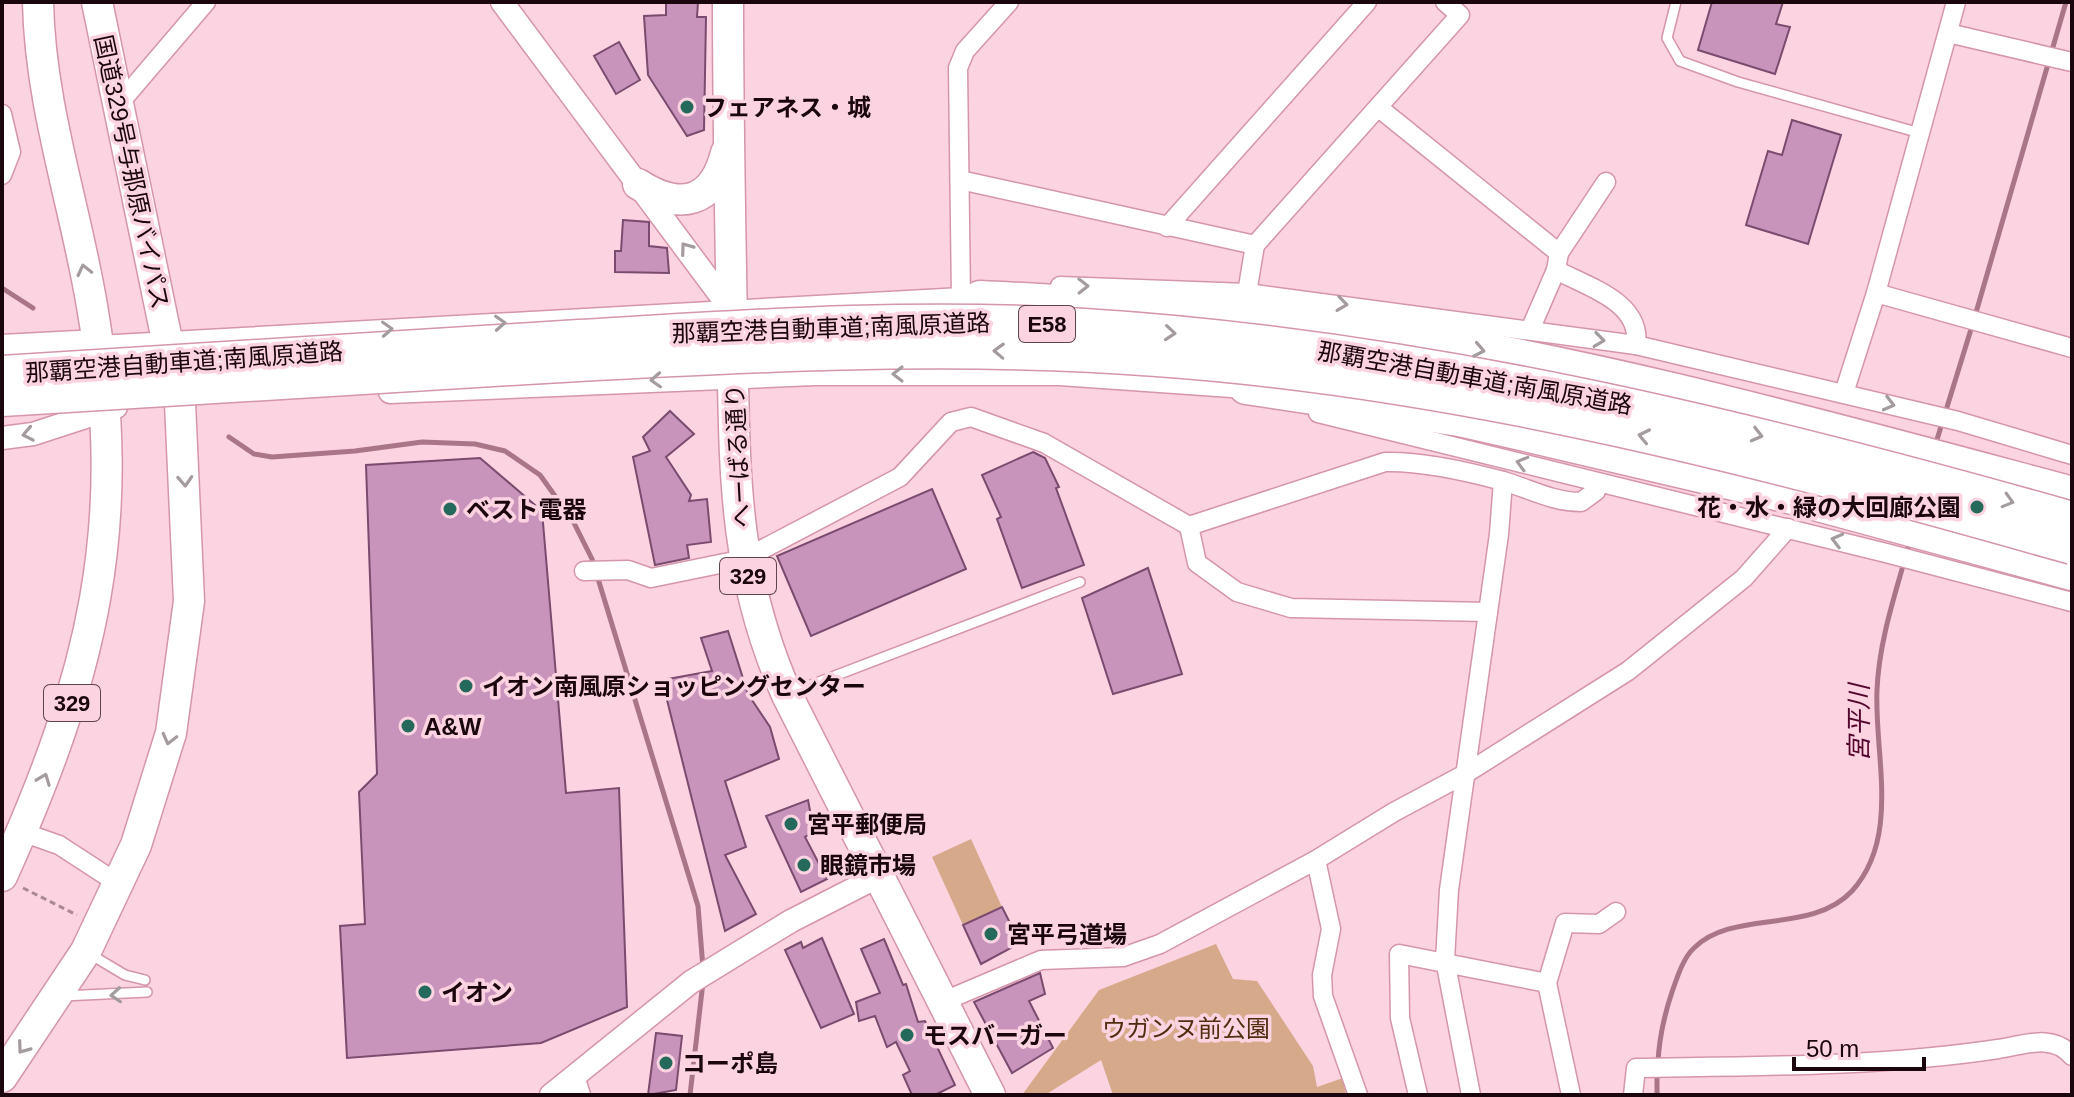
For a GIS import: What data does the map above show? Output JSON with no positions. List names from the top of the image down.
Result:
{
  "streets": {
    "highway": [
      "国道329号与那原バイパス",
      "E58",
      "那覇空港自動車道;南風原道路",
      "へーばる通り",
      "329"
    ]
  },
  "water": ["宮平川"],
  "parks": ["ウガンヌ前公園"],
  "places": [
    "フェアネス・城",
    "花・水・緑の大回廊公園",
    "ベスト電器",
    "イオン南風原ショッピングセンター",
    "A&W",
    "宮平郵便局",
    "眼鏡市場",
    "宮平弓道場",
    "イオン",
    "モスバーガー",
    "コーポ島"
  ],
  "scale_bar": "50 m"
}
